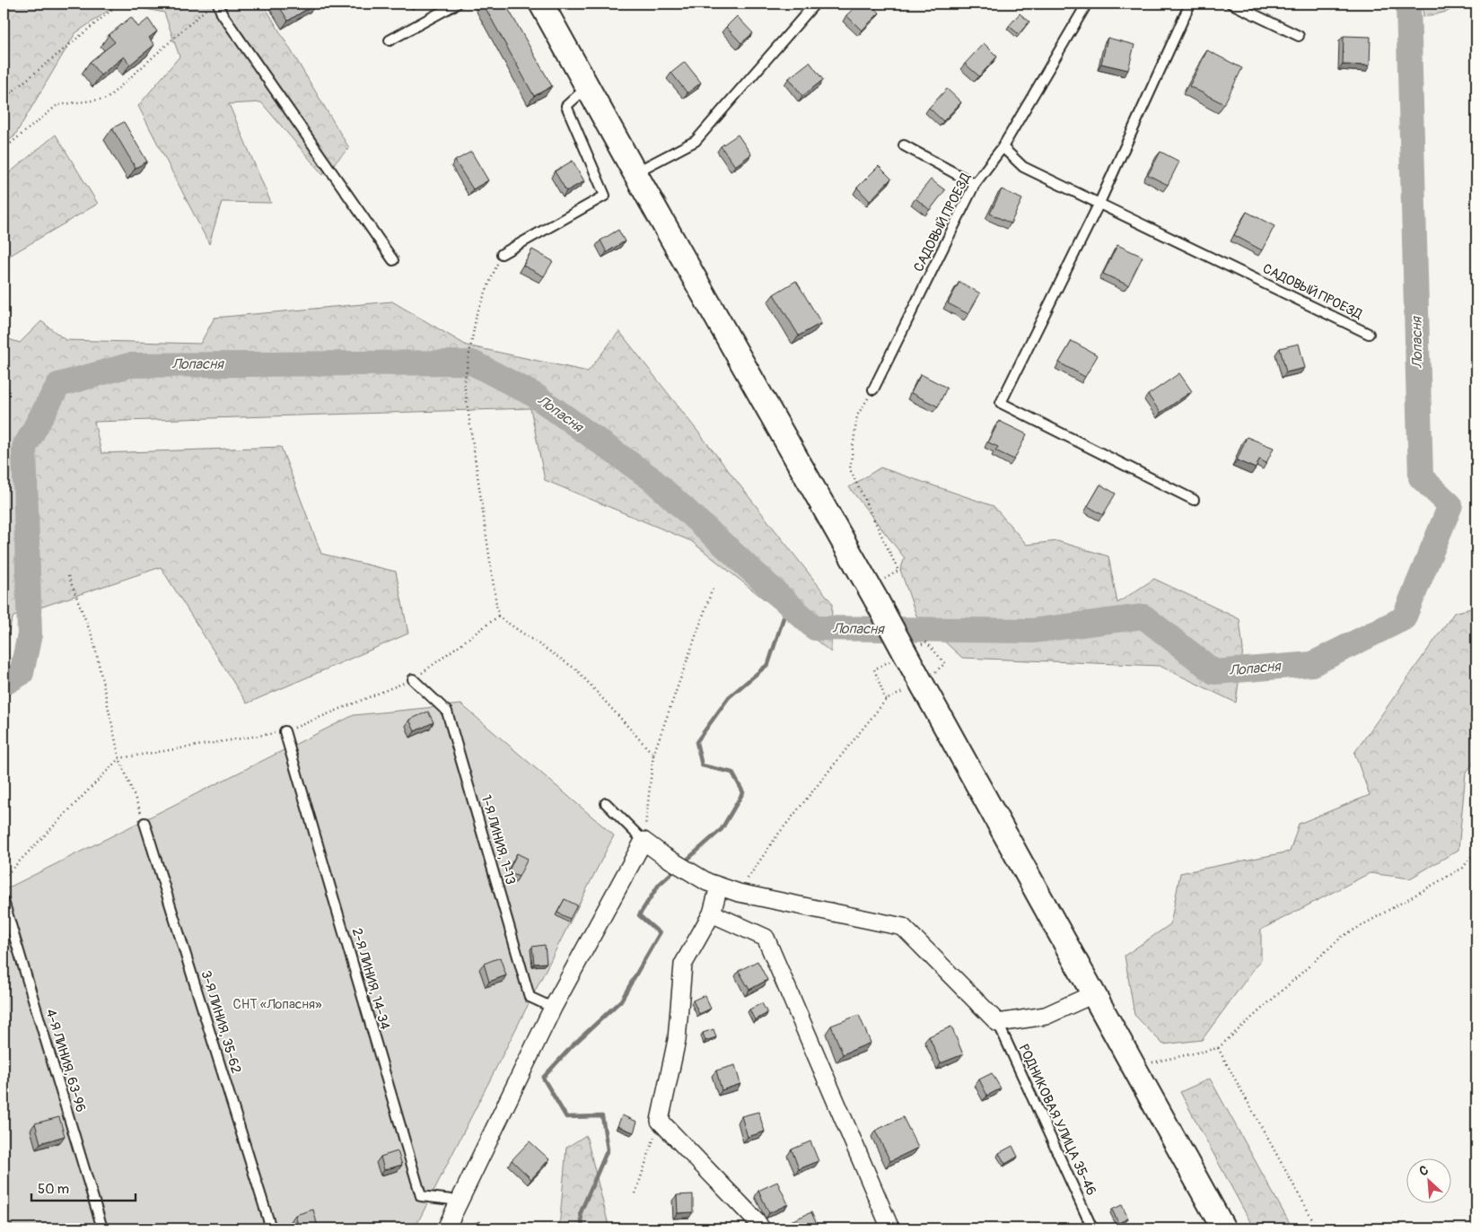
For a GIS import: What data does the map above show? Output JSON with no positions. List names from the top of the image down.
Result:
{
  "streets": {
    "lane": [
      "САДОВЫЙ ПРОЕЗД",
      "1-Я ЛИНИЯ, 1-13",
      "2-Я ЛИНИЯ, 14-34",
      "3-Я ЛИНИЯ, 35-62",
      "4-Я ЛИНИЯ, 63-96",
      "РОДНИКОВАЯ УЛИЦА 35-46"
    ]
  },
  "water": ["Лопасня"],
  "parks": ["СНТ «Лопасня»"],
  "scale_bar": "50 m",
  "north": "top left"
}
